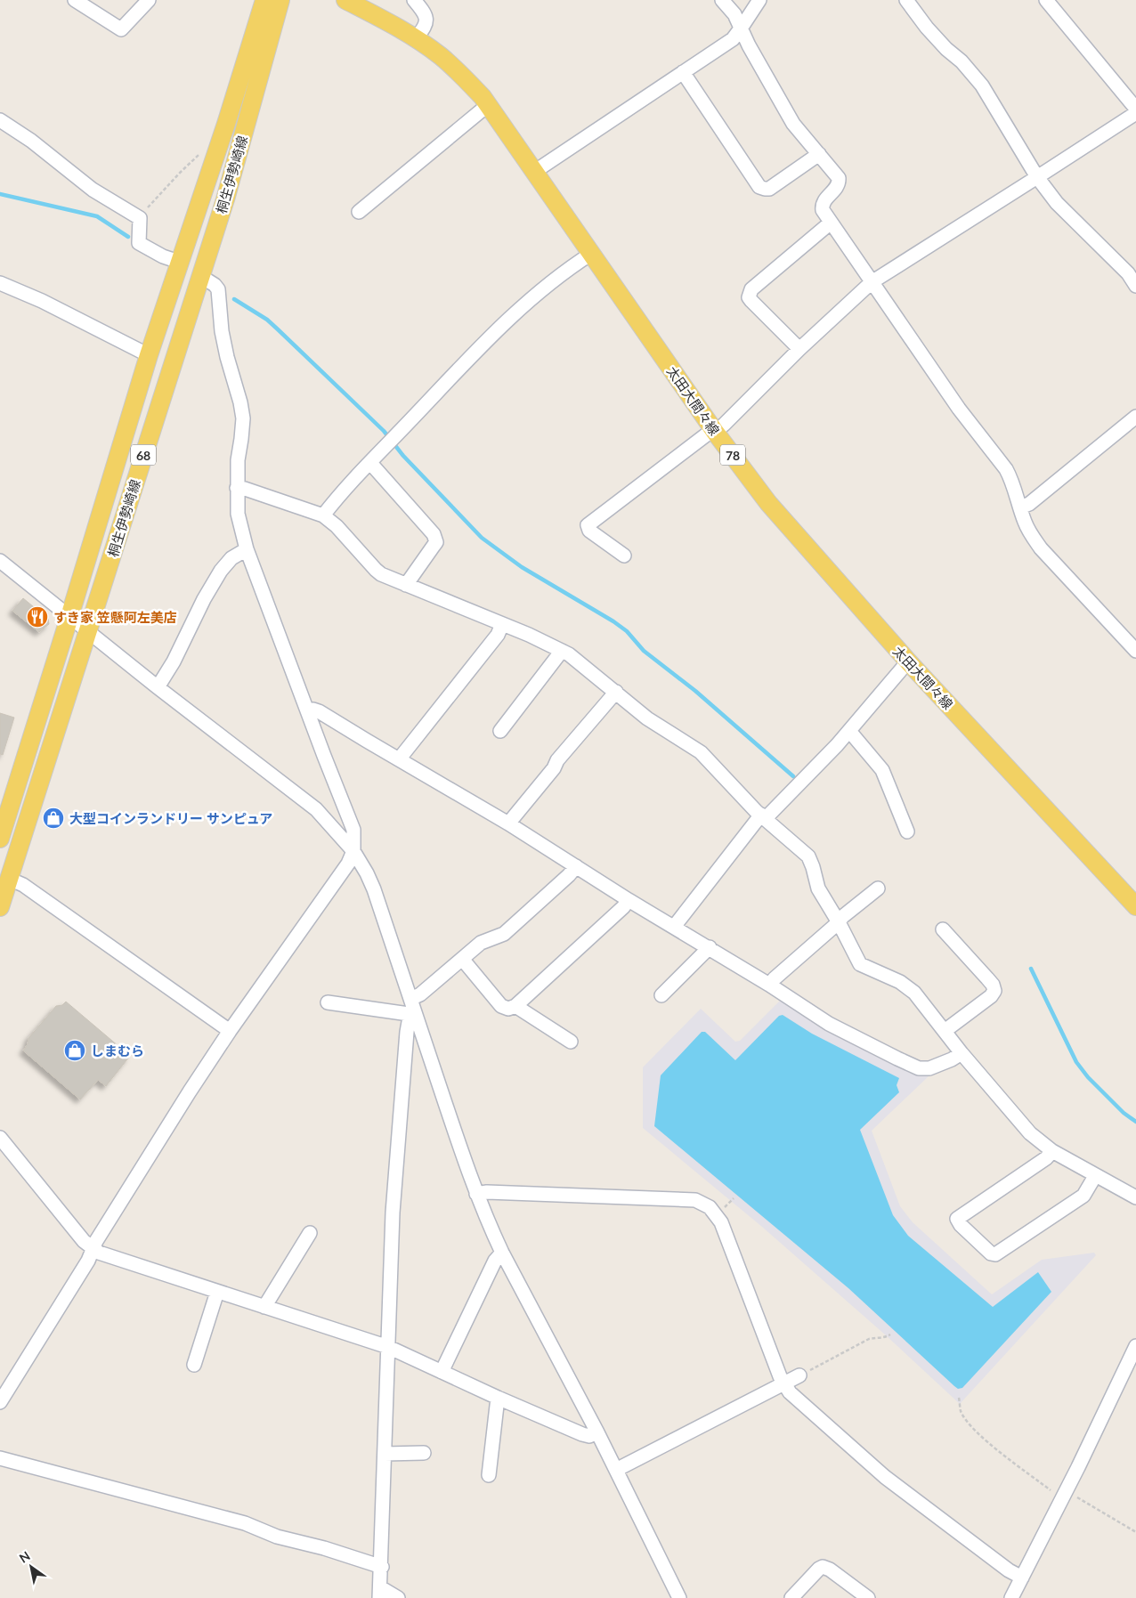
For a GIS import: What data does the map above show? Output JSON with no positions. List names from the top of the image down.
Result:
{
  "streets": {
    "main road": [
      "桐生伊勢崎線",
      "太田大間々線",
      "68",
      "78"
    ]
  },
  "places": {
    "restaurant": ["すき家 笠懸阿左美店"],
    "shop": ["大型コインランドリー サンピュア", "しまむら"]
  },
  "north": "top left"
}
